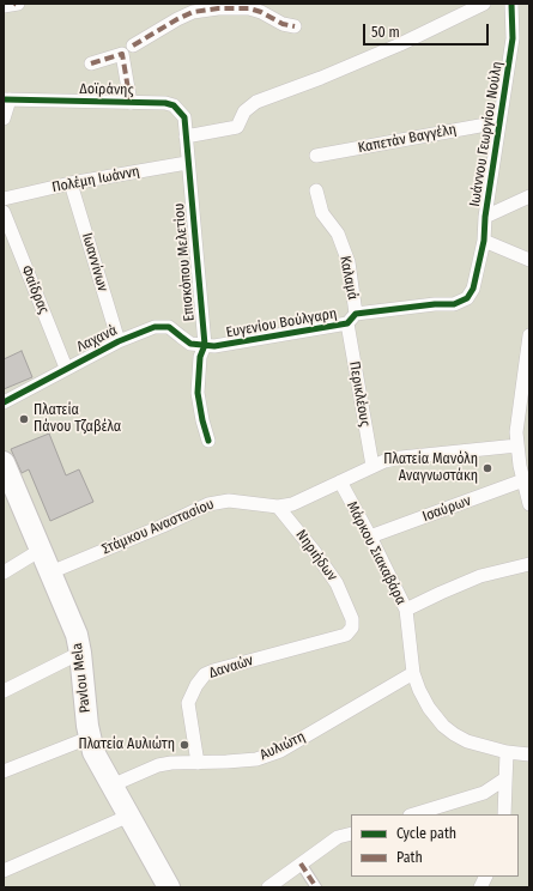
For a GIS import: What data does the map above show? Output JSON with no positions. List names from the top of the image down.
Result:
{
  "streets": {
    "main road": ["Pavlou Mela"],
    "street": [
      "Δοϊράνης",
      "Ιωάννου Γεωργίου Νούλη",
      "Καπετάν Βαγγέλη",
      "Πολέμη Ιωάννη",
      "Ιωαννίνων",
      "Επισκόπου Μελετίου",
      "Καλαμά",
      "Φαίδρας",
      "Ευγενίου Βούλγαρη",
      "Λαχανά",
      "Περικλέους",
      "Ισαύρων",
      "Στάμκου Αναστασίου",
      "Μάρκου Σιακαβάρα",
      "Νηριήδων",
      "Δαναών",
      "Αυλιώτη"
    ]
  },
  "crossings": [
    ["Δοϊράνης", "Επισκόπου Μελετίου"],
    ["Ιωάννου Γεωργίου Νούλη", "Καπετάν Βαγγέλη"],
    ["Ιωάννου Γεωργίου Νούλη", "Ευγενίου Βούλγαρη"],
    ["Πολέμη Ιωάννη", "Ιωαννίνων"],
    ["Πολέμη Ιωάννη", "Επισκόπου Μελετίου"],
    ["Ιωαννίνων", "Λαχανά"],
    ["Επισκόπου Μελετίου", "Ευγενίου Βούλγαρη"],
    ["Επισκόπου Μελετίου", "Λαχανά"],
    ["Καλαμά", "Ευγενίου Βούλγαρη"],
    ["Καλαμά", "Περικλέους"],
    ["Φαίδρας", "Λαχανά"],
    ["Ευγενίου Βούλγαρη", "Λαχανά"],
    ["Ευγενίου Βούλγαρη", "Περικλέους"],
    ["Περικλέους", "Στάμκου Αναστασίου"],
    ["Ισαύρων", "Μάρκου Σιακαβάρα"],
    ["Στάμκου Αναστασίου", "Μάρκου Σιακαβάρα"],
    ["Στάμκου Αναστασίου", "Νηριήδων"],
    ["Στάμκου Αναστασίου", "Pavlou Mela"],
    ["Μάρκου Σιακαβάρα", "Αυλιώτη"],
    ["Νηριήδων", "Δαναών"],
    ["Δαναών", "Αυλιώτη"],
    ["Pavlou Mela", "Αυλιώτη"]
  ],
  "places": ["Πλατεία Πάνου Τζαβέλα", "Πλατεία Μανόλη Αναγνωστάκη", "Πλατεία Αυλιώτη"],
  "legend": ["Cycle path", "Path"],
  "scale_bar": "50 m"
}
